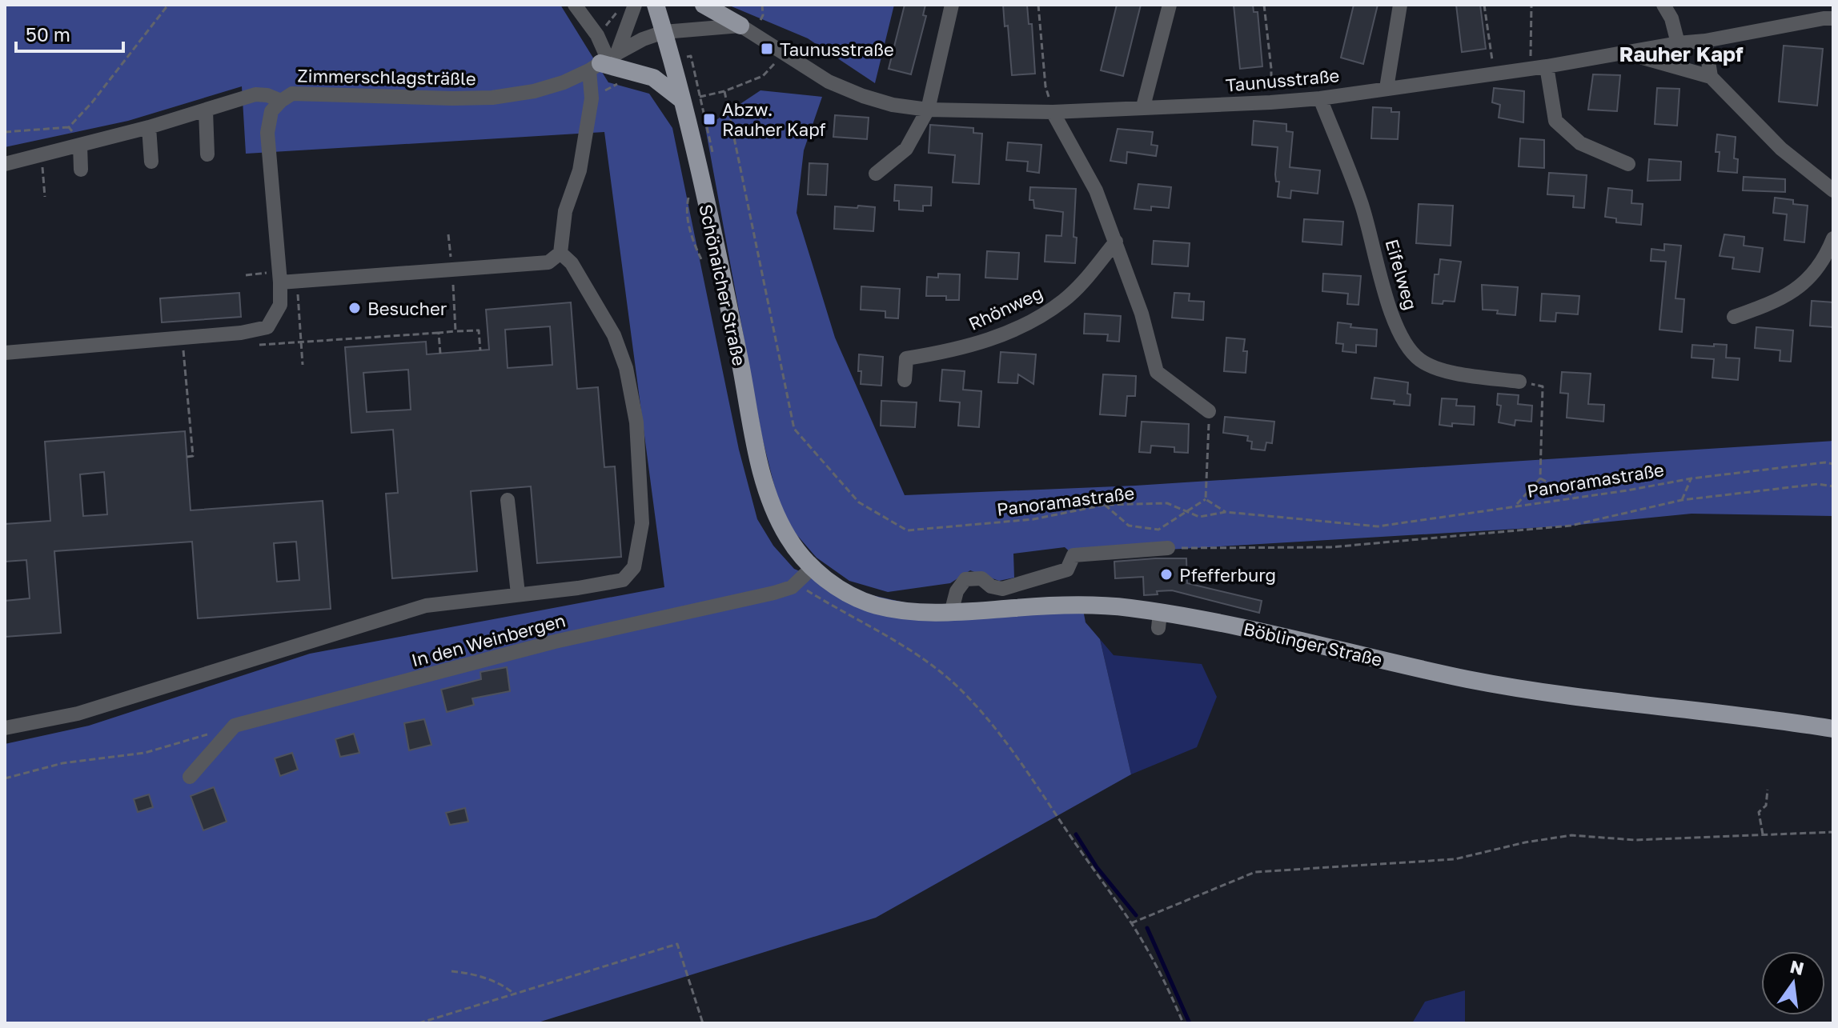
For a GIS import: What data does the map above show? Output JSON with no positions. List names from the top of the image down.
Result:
{
  "streets": {
    "main road": ["Schönaicher Straße", "Böblinger Straße"],
    "street": [
      "Zimmerschlagsträßle",
      "Taunusstraße",
      "Eifelweg",
      "Rhönweg",
      "In den Weinbergen"
    ],
    "path": ["Panoramastraße"]
  },
  "crossings": [
    ["Zimmerschlagsträßle", "Schönaicher Straße"],
    ["Taunusstraße", "Eifelweg"],
    ["Schönaicher Straße", "In den Weinbergen"],
    ["Schönaicher Straße", "Böblinger Straße"],
    ["In den Weinbergen", "Böblinger Straße"]
  ],
  "districts": ["Rauher Kapf"],
  "places": {
    "transit": ["Taunusstraße", "Abzw. Rauher Kapf"],
    "other": ["Besucher", "Pfefferburg"]
  },
  "scale_bar": "50 m",
  "north": "top"
}
